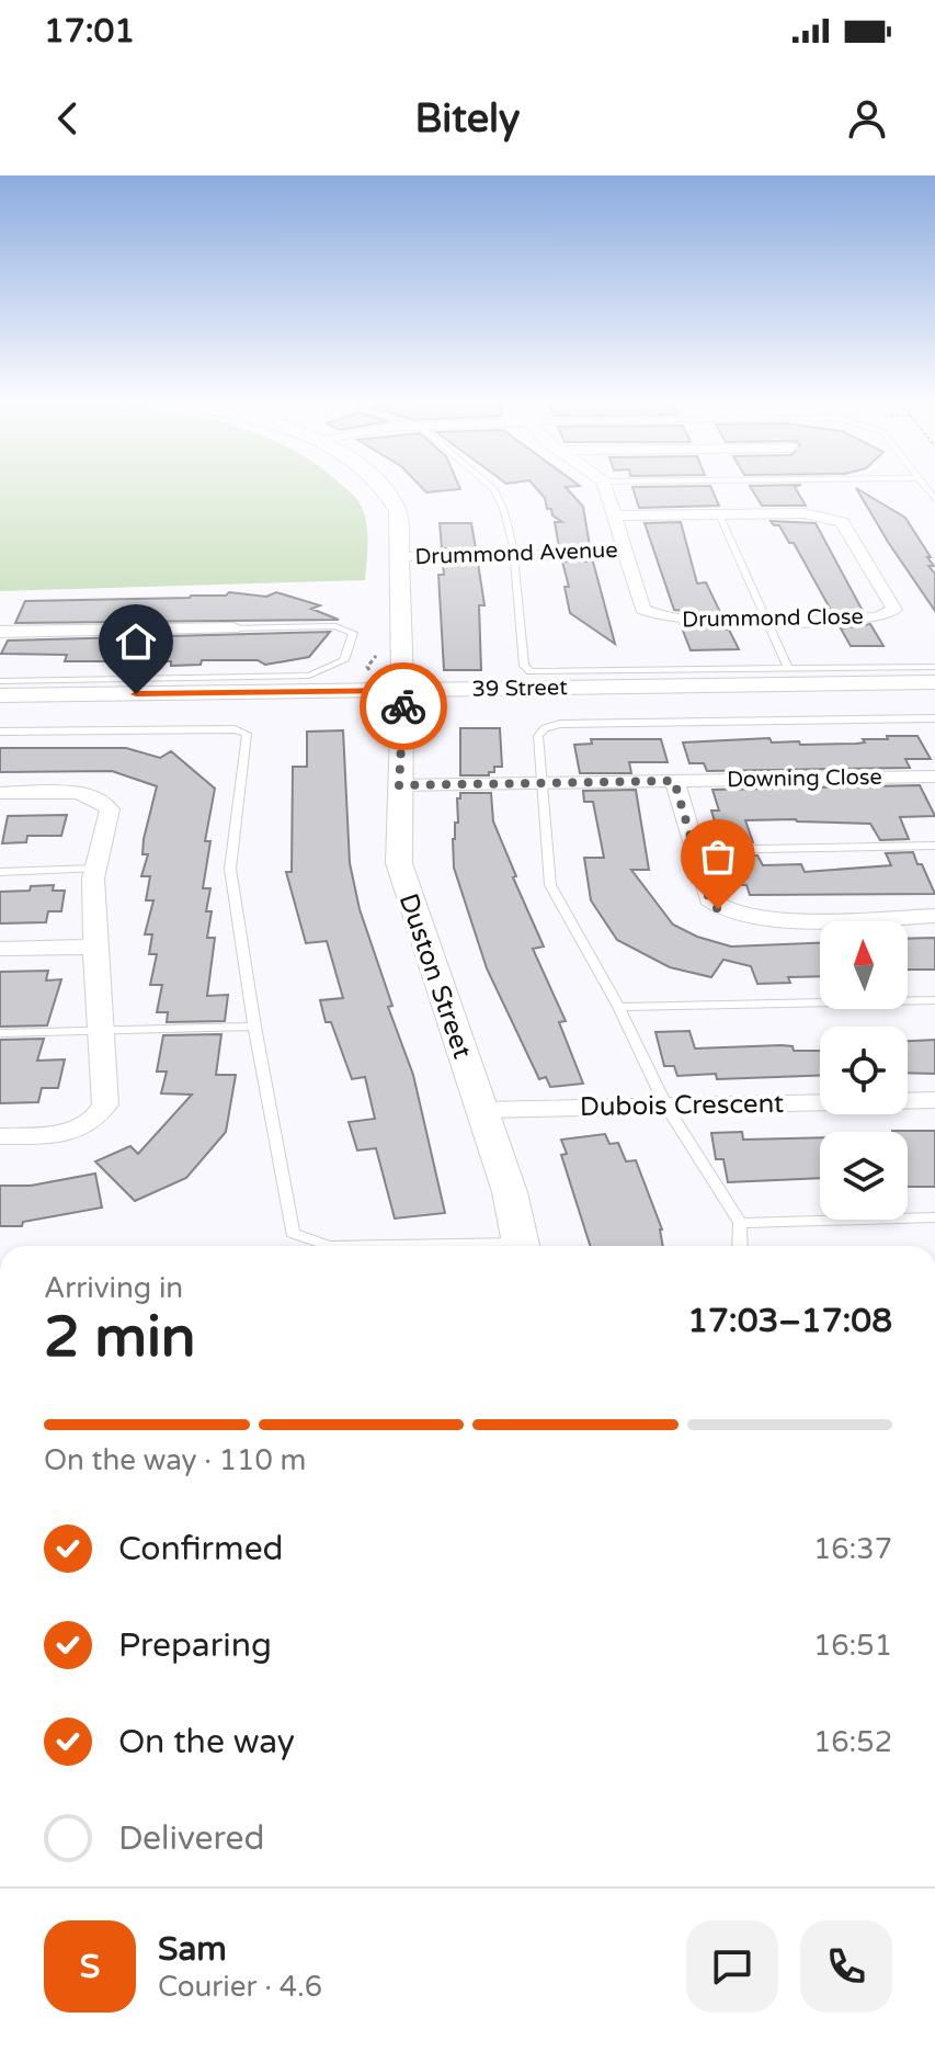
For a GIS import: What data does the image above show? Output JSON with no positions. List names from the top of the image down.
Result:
{
  "streets": {
    "street": [
      "Drummond Avenue",
      "Drummond Close",
      "39 Street",
      "Downing Close",
      "Duston Street",
      "Dubois Crescent"
    ]
  },
  "crossings": [
    ["Drummond Avenue", "Drummond Close"],
    ["Drummond Avenue", "Duston Street"],
    ["39 Street", "Duston Street"],
    ["Downing Close", "Duston Street"],
    ["Duston Street", "Dubois Crescent"]
  ],
  "north": "top",
  "page": {
    "status": "17:01",
    "header": "Bitely",
    "heading": ["2 min", "Arriving in", "17:03–17:08"],
    "panel": ["Sam", "Courier · 4.6"],
    "bar": "On the way · 110 m",
    "list": [
      ["Confirmed", "16:37"],
      ["Preparing", "16:51"],
      ["On the way", "16:52"],
      "Delivered"
    ],
    "round": "S"
  }
}
